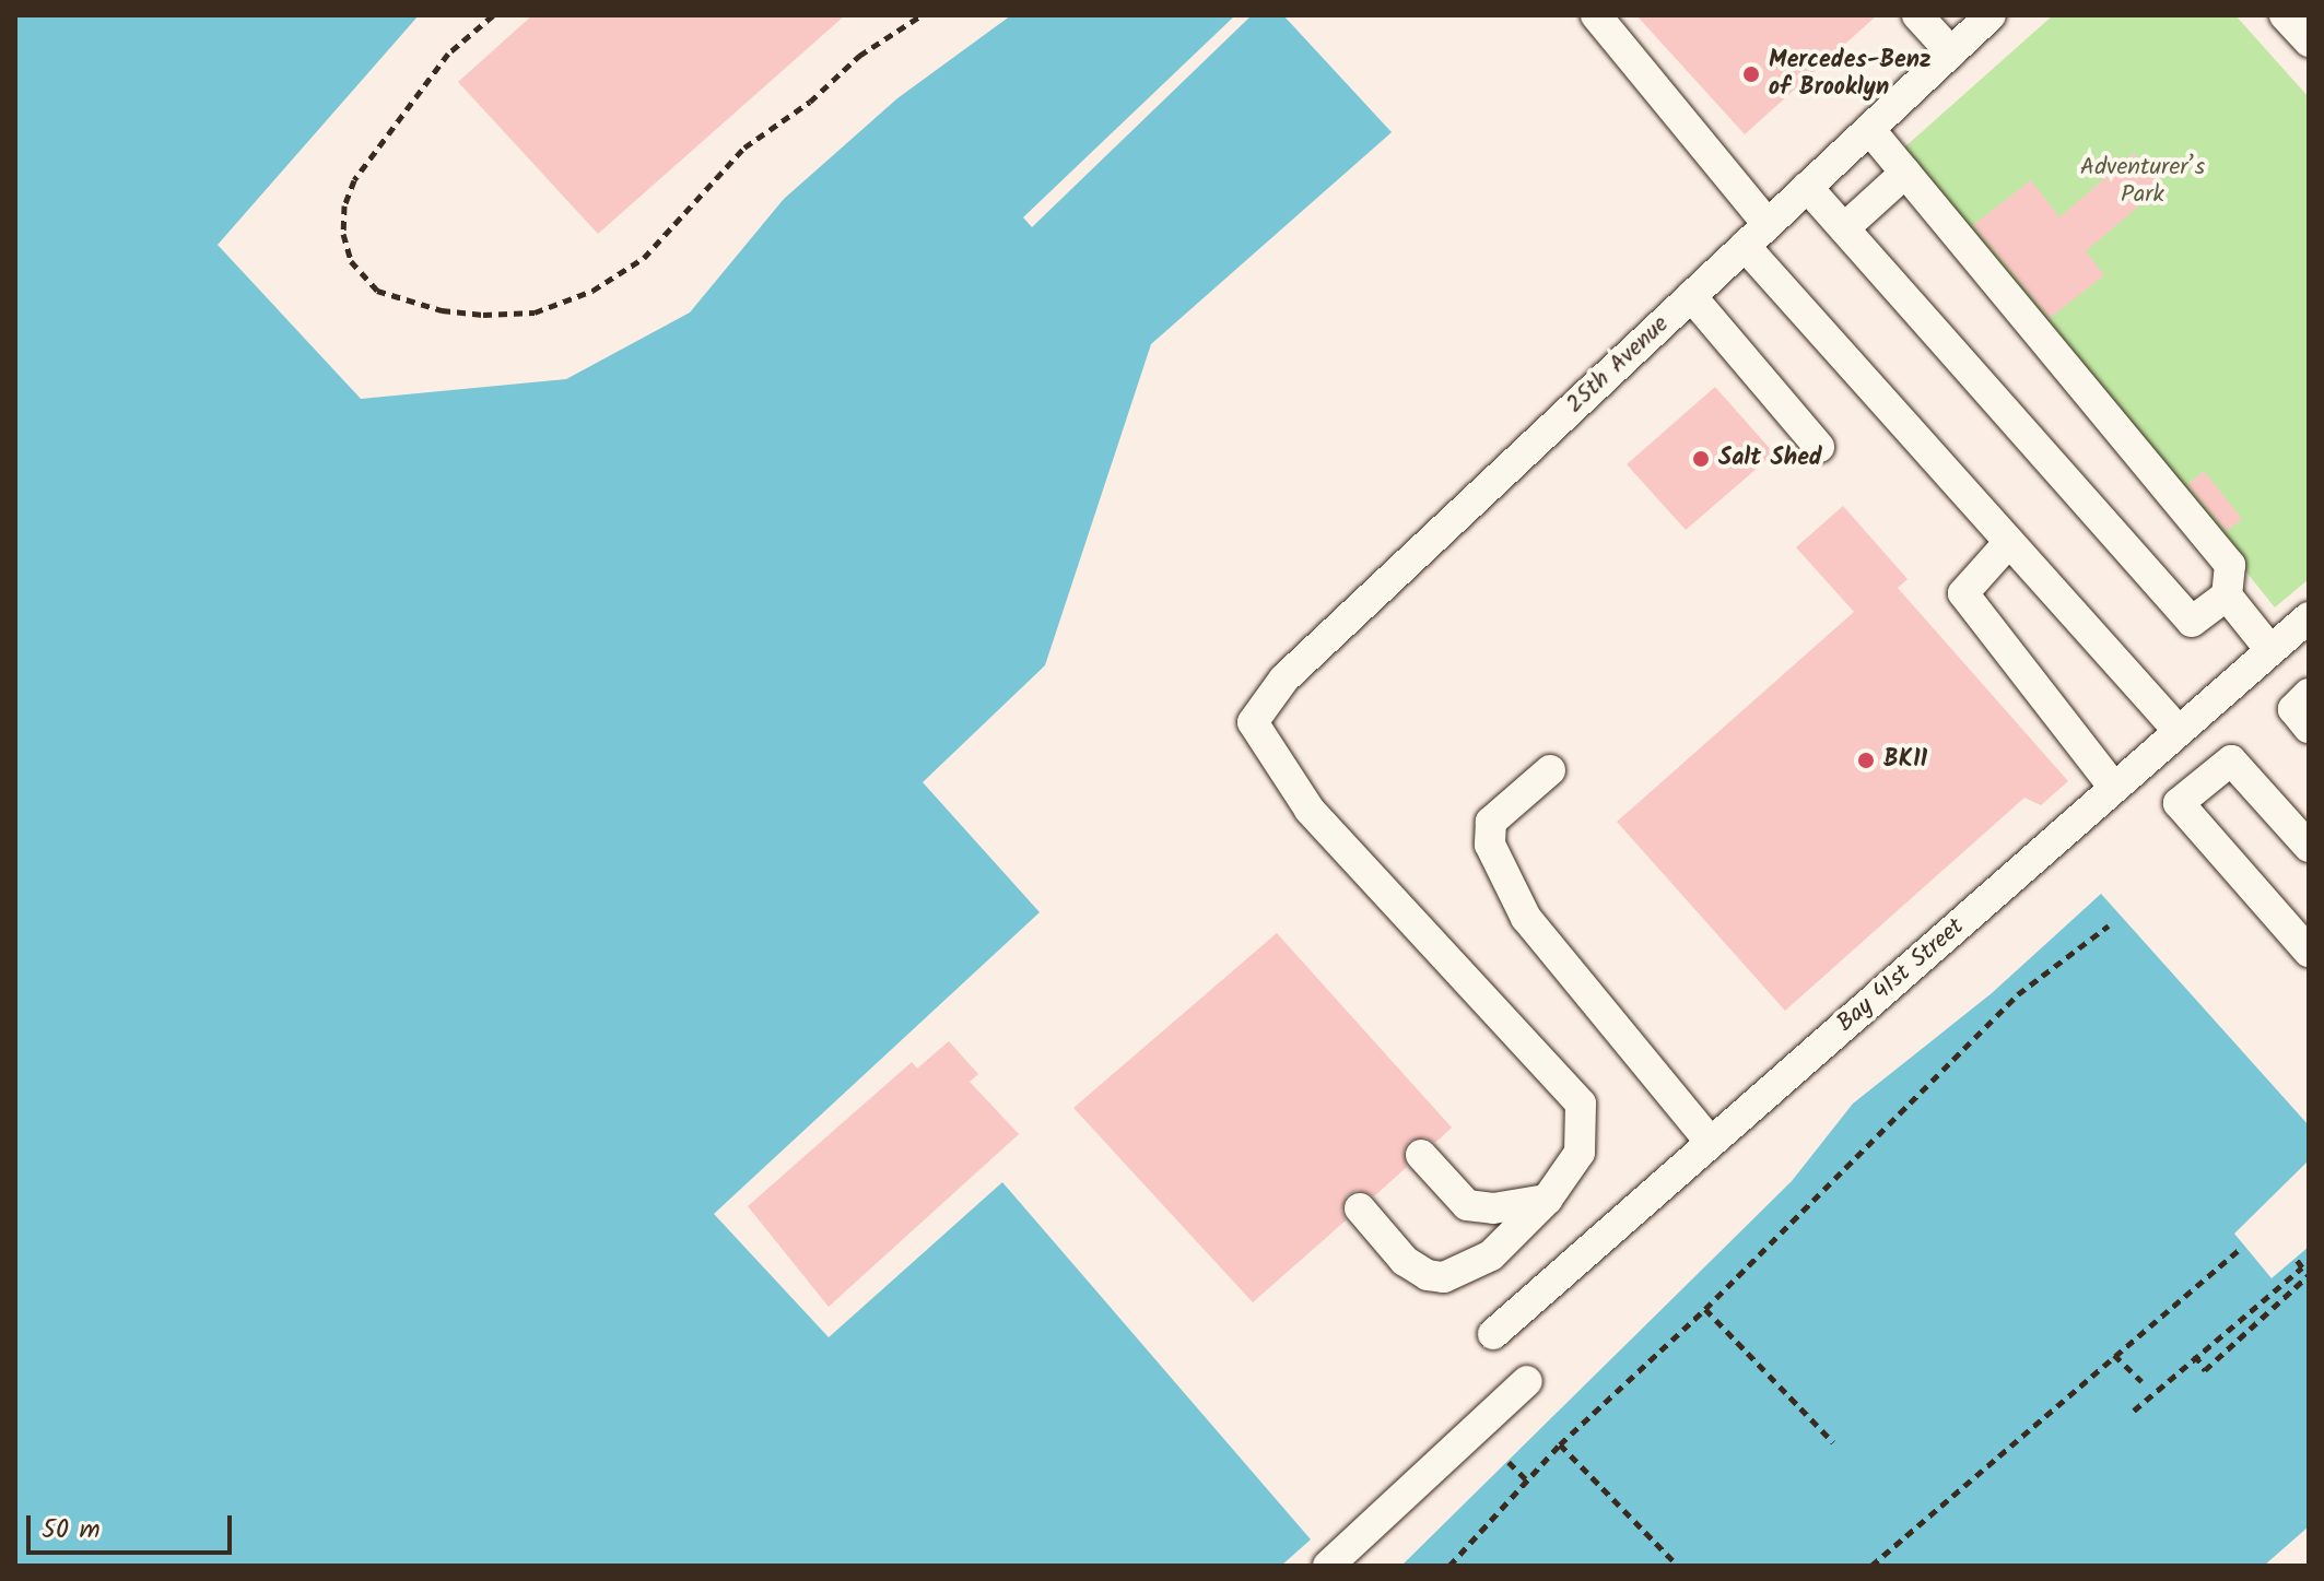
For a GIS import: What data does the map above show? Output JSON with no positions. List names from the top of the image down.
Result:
{
  "streets": {
    "street": ["25th Avenue", "Bay 41st Street"]
  },
  "parks": ["Adventurer’s Park"],
  "places": ["Mercedes-Benz of Brooklyn", "Salt Shed", "BK11"],
  "scale_bar": "50 m"
}
